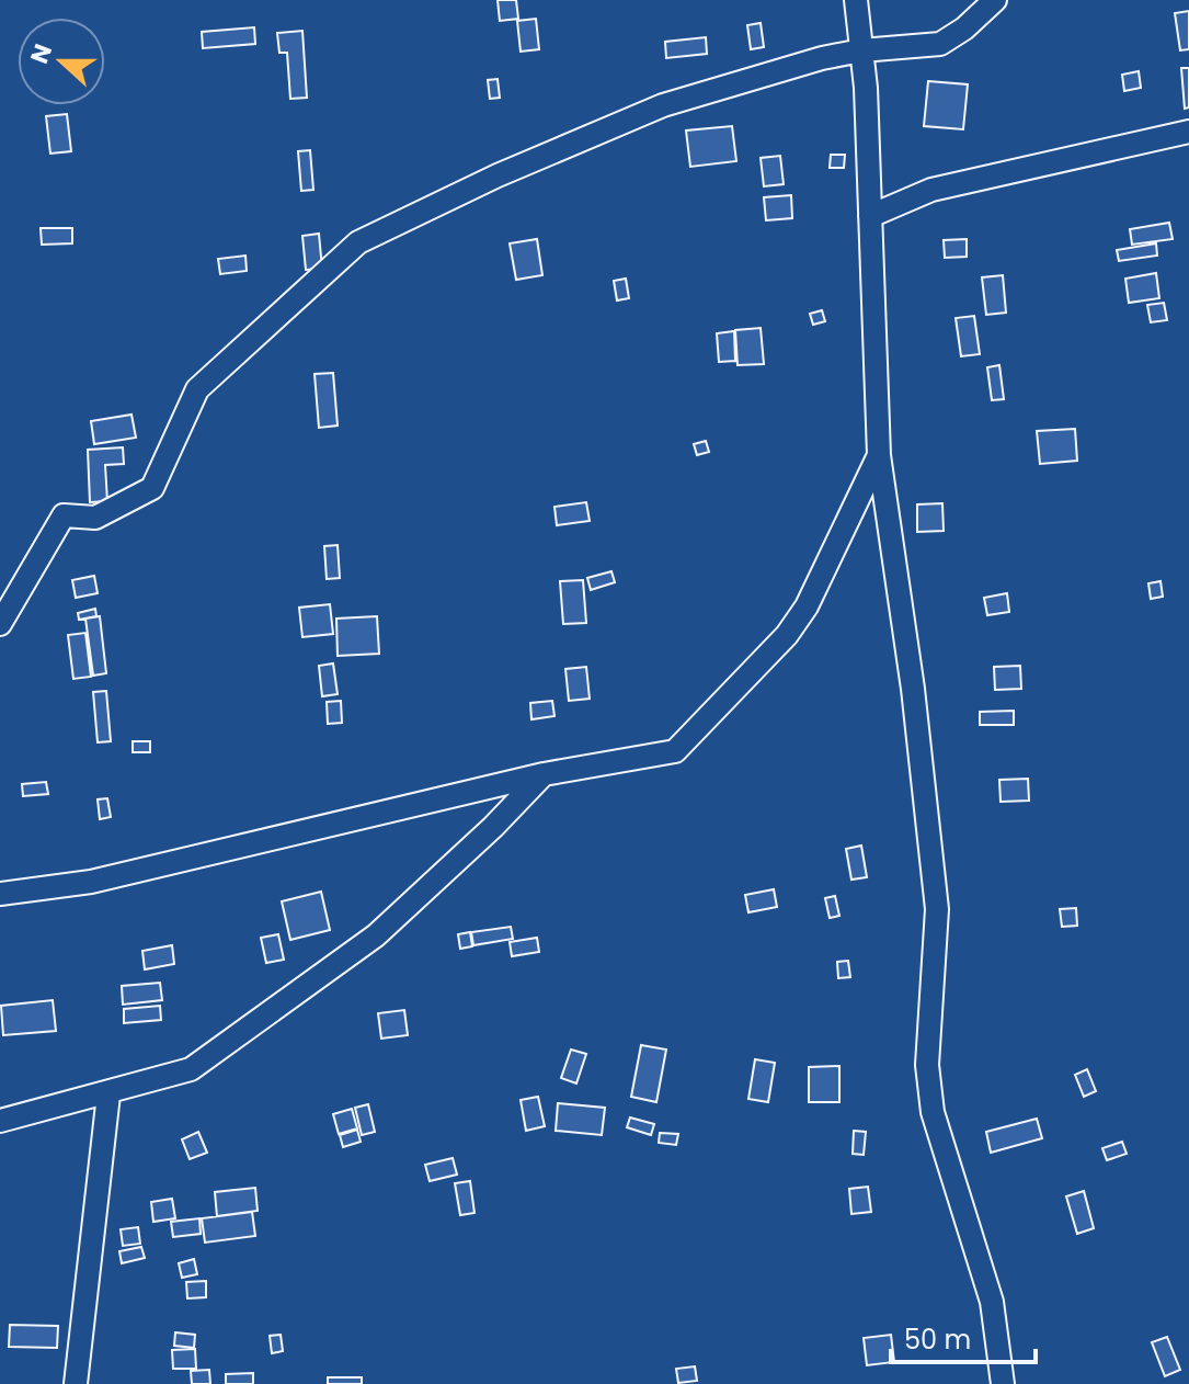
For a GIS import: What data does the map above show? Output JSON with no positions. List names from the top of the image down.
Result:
{
  "scale_bar": "50 m",
  "north": "left"
}
